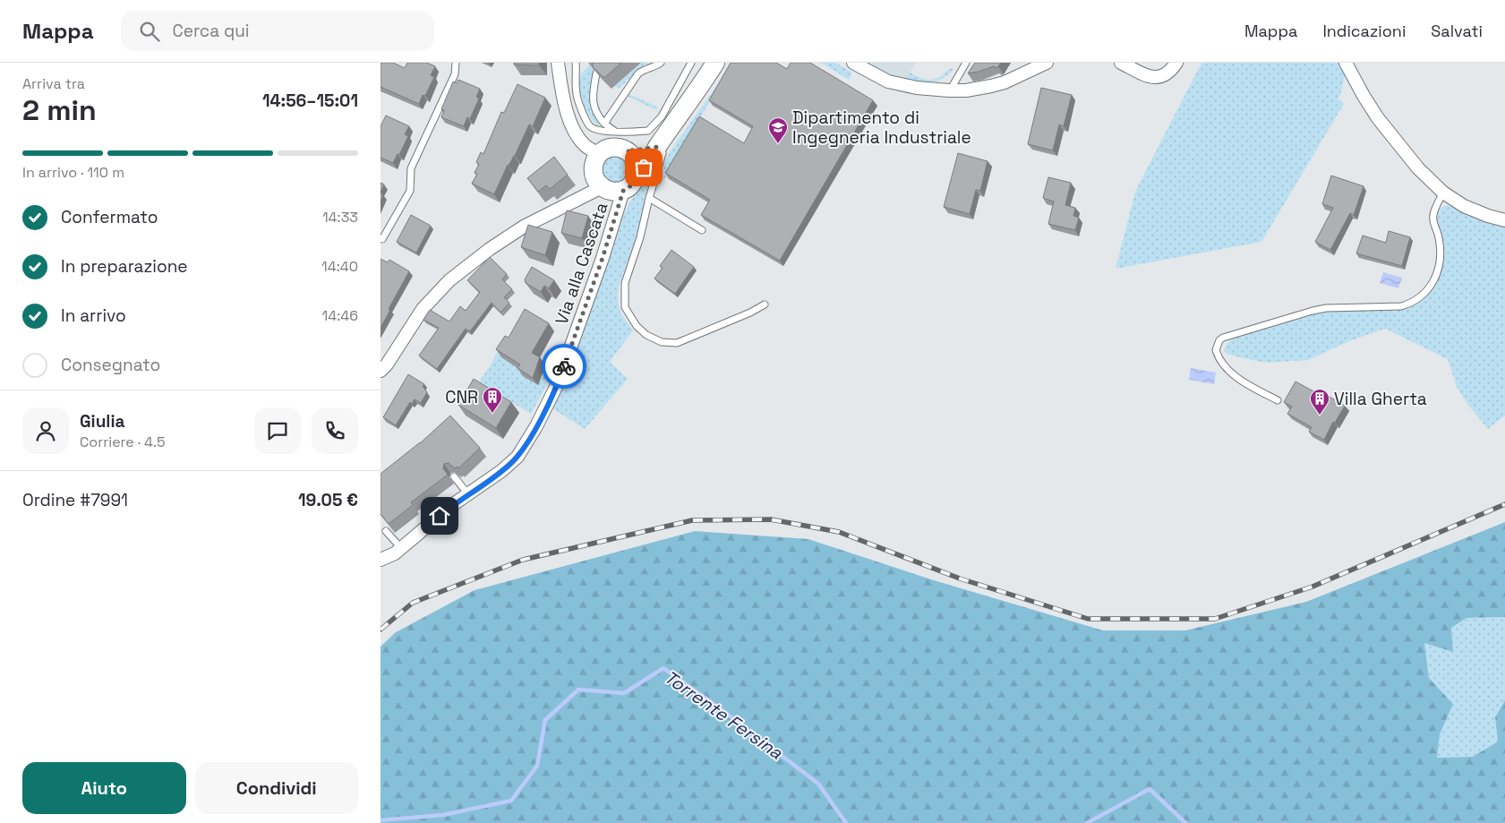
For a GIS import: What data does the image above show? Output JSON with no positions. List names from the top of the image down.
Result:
{
  "streets": {
    "street": ["Via alla Cascata"]
  },
  "water": ["Torrente Fersina"],
  "places": {
    "school or university": ["Dipartimento di Ingegneria Industriale"],
    "building": ["CNR", "Villa Gherta"]
  },
  "page": {
    "header": "Mappa",
    "search": "Cerca qui",
    "nav": ["Mappa", "Indicazioni", "Salvati"],
    "heading": ["2 min", "Arriva tra", "14:56–15:01"],
    "panel": [
      "Giulia",
      "Corriere · 4.5",
      "Ordine #7991",
      "19.05 €"
    ],
    "bar": "In arrivo · 110 m",
    "list": [
      ["Confermato", "14:33"],
      ["In preparazione", "14:40"],
      ["In arrivo", "14:46"],
      "Consegnato"
    ],
    "buttons": ["Aiuto", "Condividi"]
  }
}
